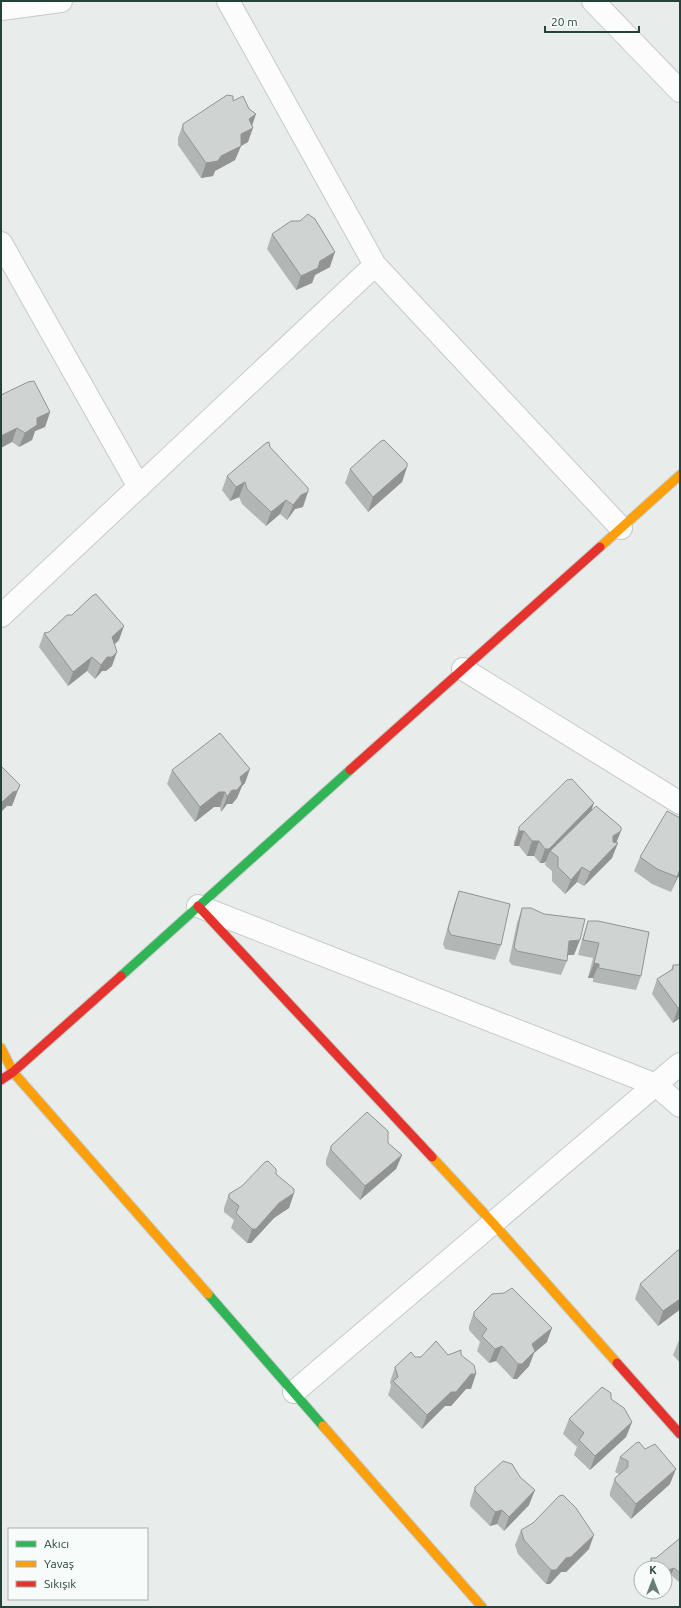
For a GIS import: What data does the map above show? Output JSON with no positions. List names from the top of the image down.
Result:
{
  "legend": ["Akıcı", "Yavaş", "Sıkışık"],
  "scale_bar": "20 m",
  "north": "top"
}
